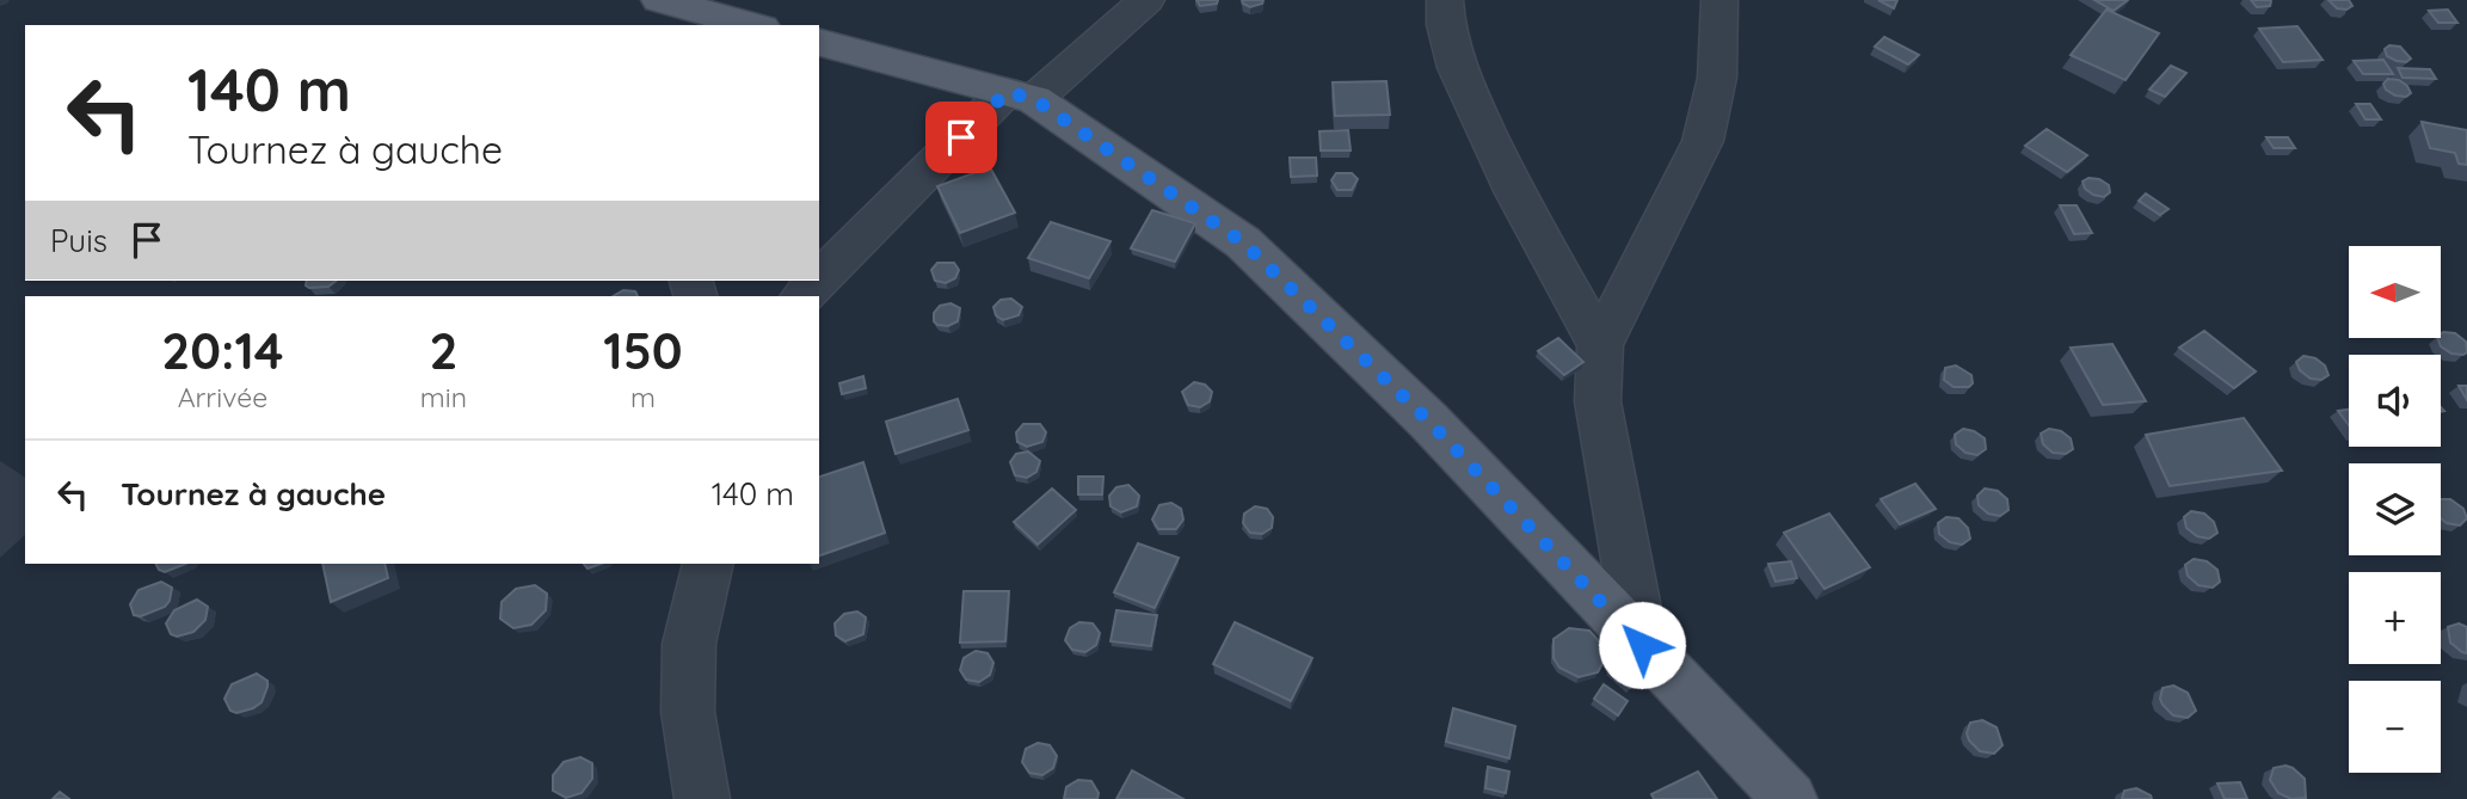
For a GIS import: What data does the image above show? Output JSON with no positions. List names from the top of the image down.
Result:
{
  "north": "left",
  "page": {
    "turn": ["140 m", "Tournez à gauche"],
    "then": "Puis",
    "map_buttons": ["+", "−"],
    "eta": [
      "20:14",
      "Arrivée",
      "2",
      "min",
      "150",
      "m"
    ],
    "list": [
      {
        "name": "Tournez à gauche",
        "value": "140 m"
      }
    ]
  }
}
